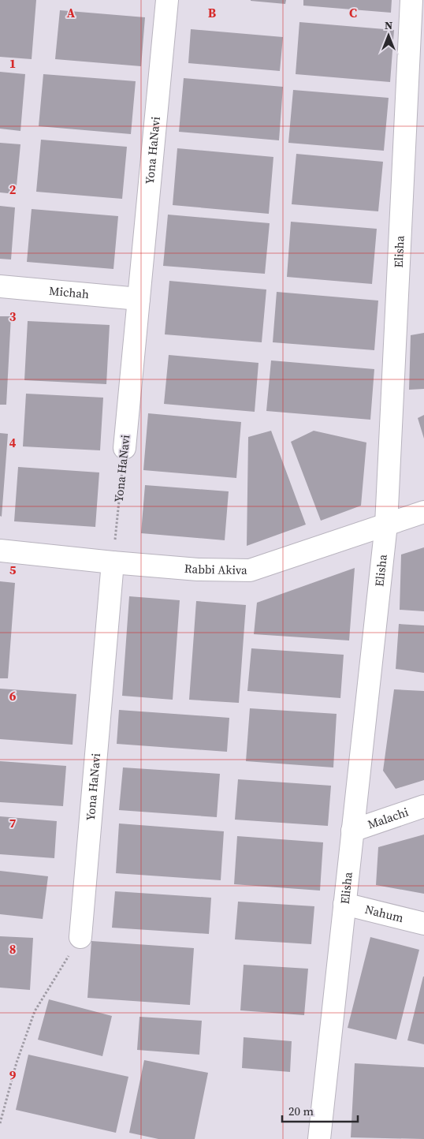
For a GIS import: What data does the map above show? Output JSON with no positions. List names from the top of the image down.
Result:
{
  "streets": {
    "street": [
      "Yona HaNavi",
      "Elisha",
      "Michah",
      "Rabbi Akiva",
      "Malachi",
      "Nahum"
    ]
  },
  "crossings": [
    ["Yona HaNavi", "Michah"],
    ["Yona HaNavi", "Rabbi Akiva"],
    ["Elisha", "Rabbi Akiva"],
    ["Elisha", "Malachi"],
    ["Elisha", "Nahum"]
  ],
  "scale_bar": "20 m",
  "north": "top",
  "grid": {
    "columns": ["A", "B", "C"],
    "rows": [
      "1",
      "2",
      "3",
      "4",
      "5",
      "6",
      "7",
      "8",
      "9"
    ]
  }
}
